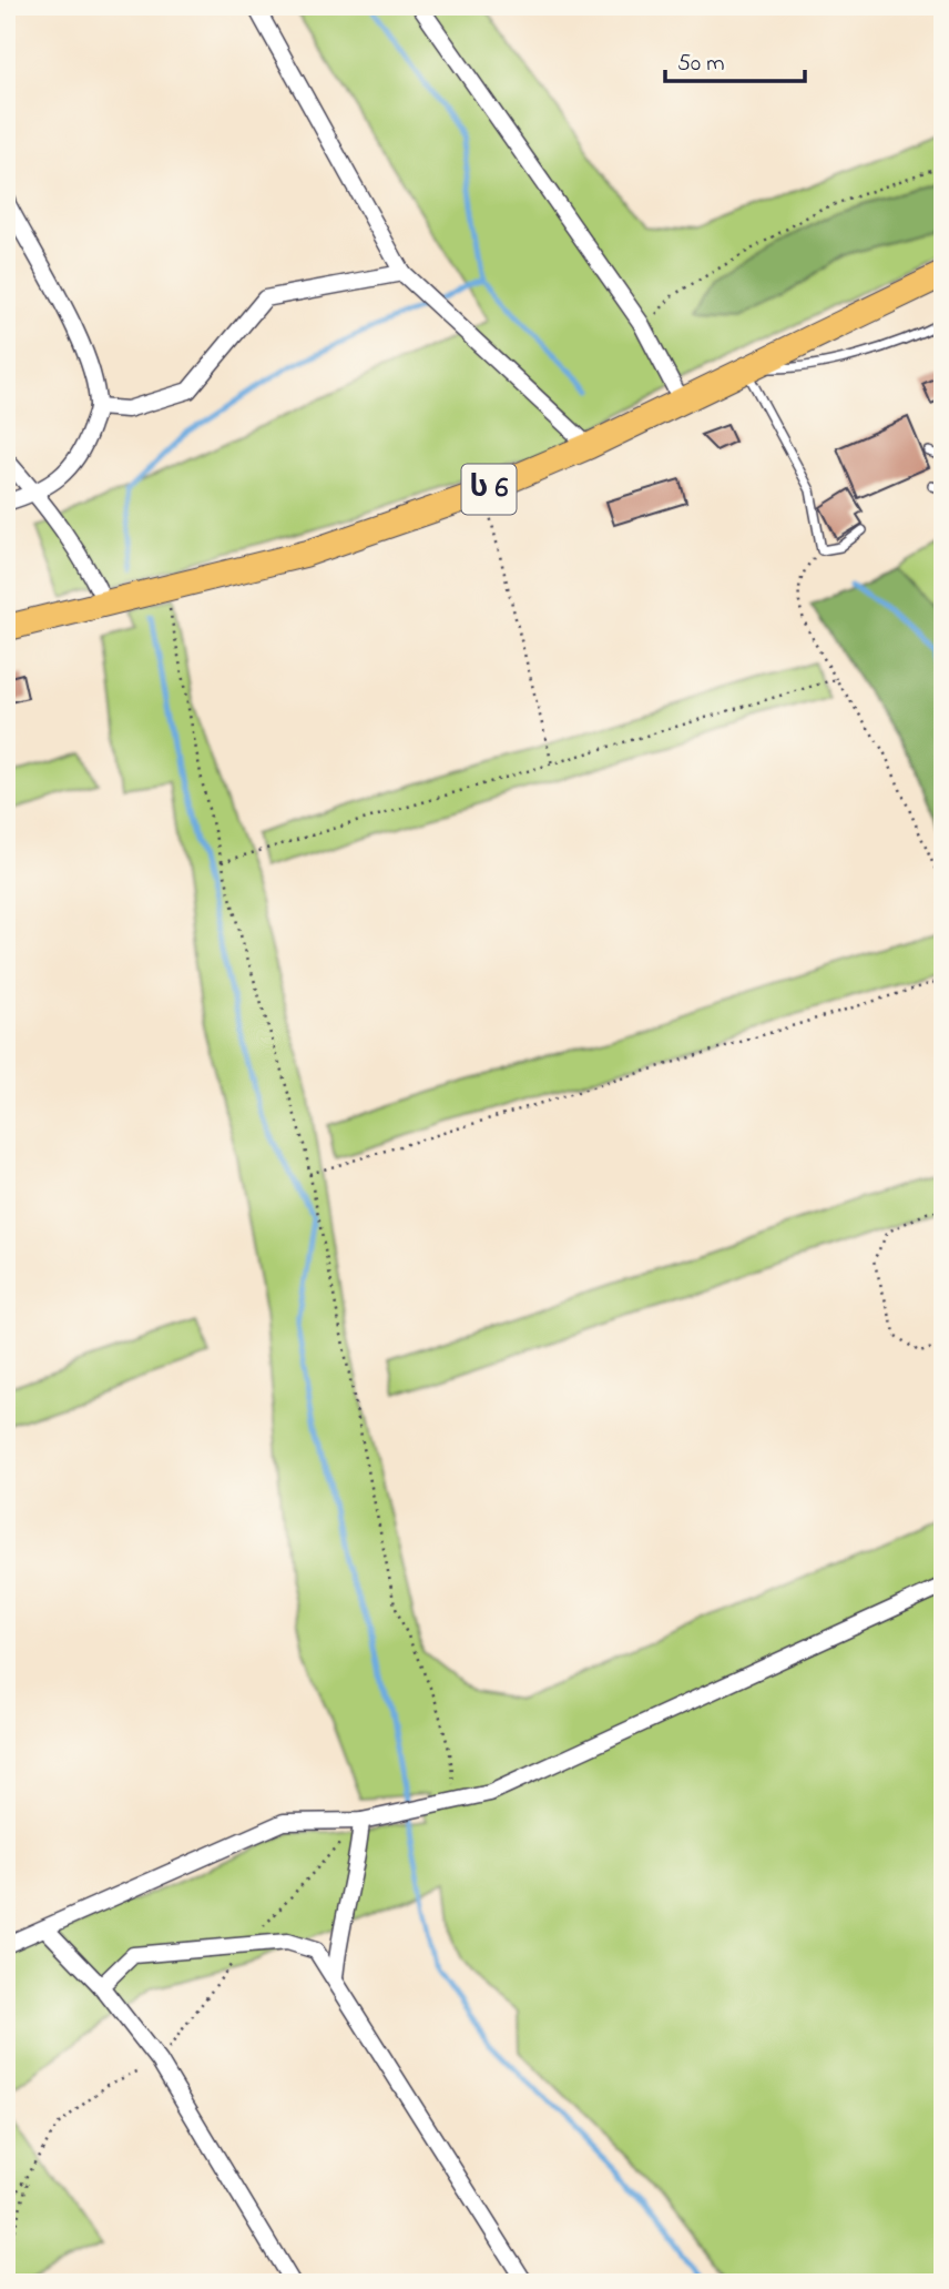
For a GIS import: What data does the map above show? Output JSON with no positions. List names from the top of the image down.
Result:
{
  "streets": {
    "highway": ["ს 6"]
  },
  "scale_bar": "50 m"
}
